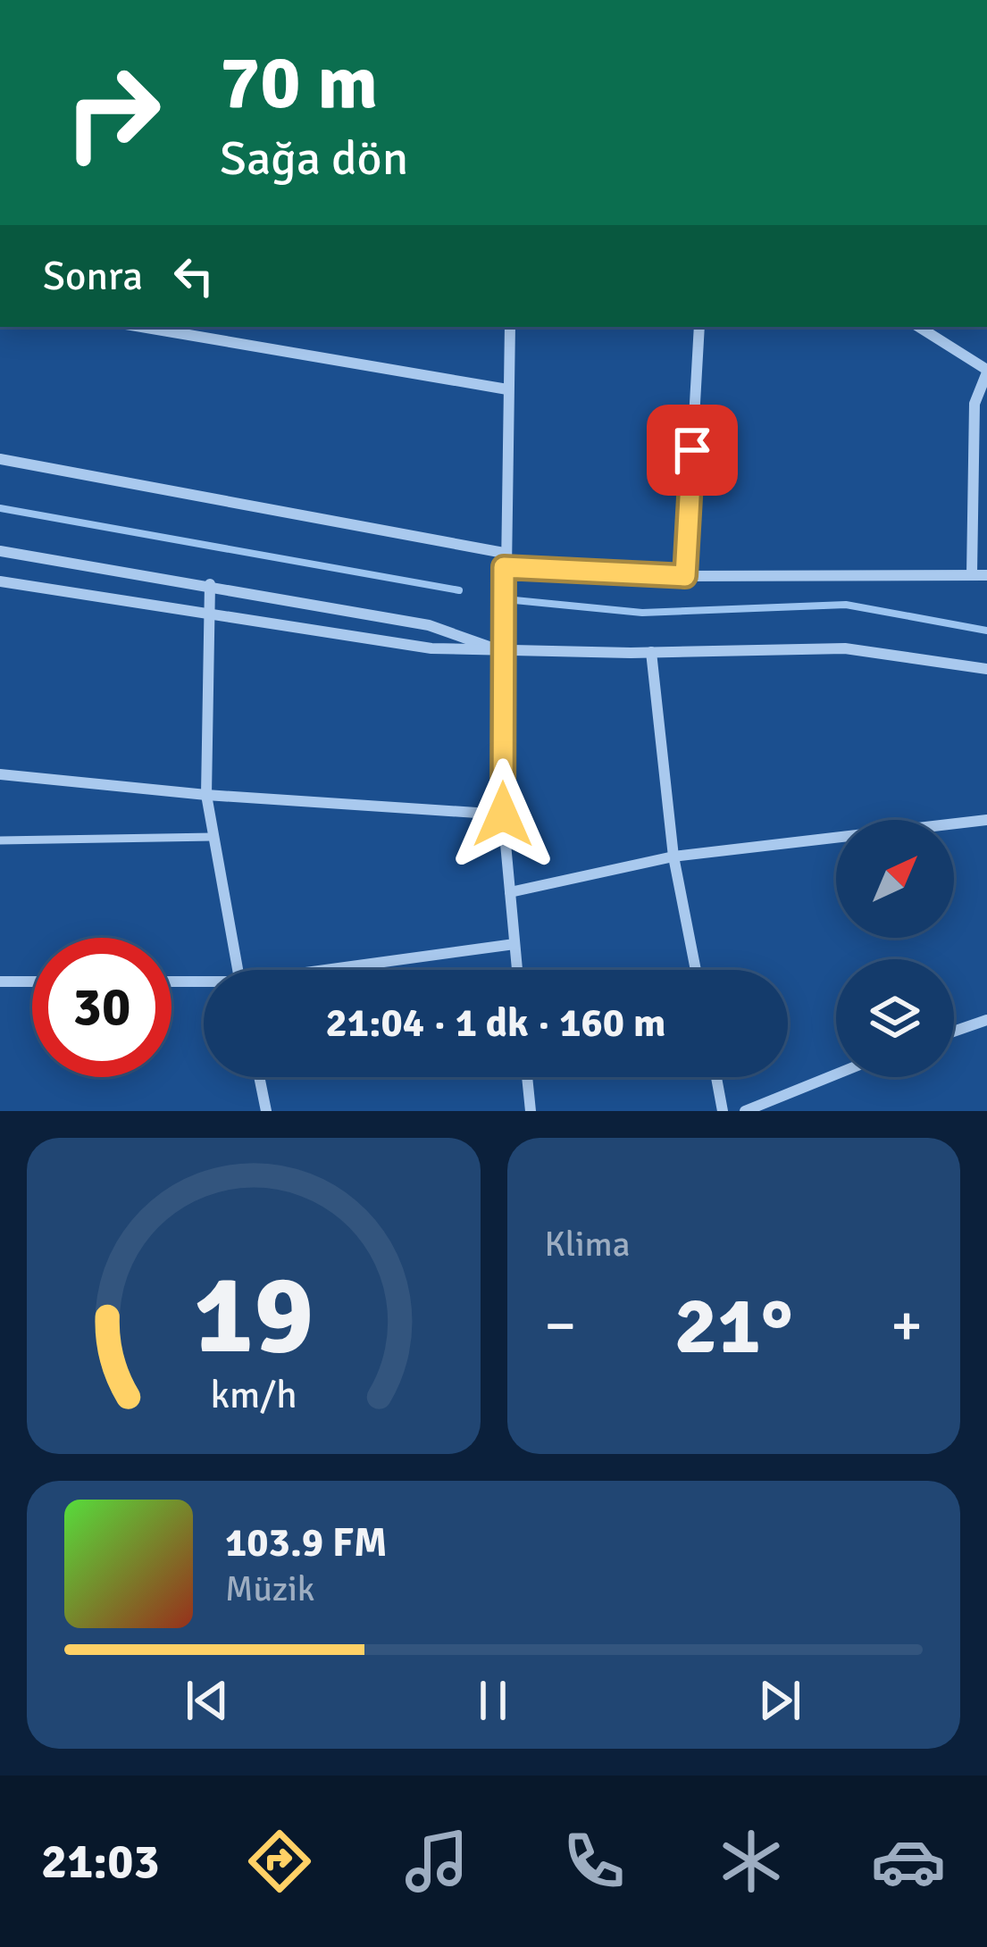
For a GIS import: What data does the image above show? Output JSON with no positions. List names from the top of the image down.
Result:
{
  "north": "top right",
  "page": {
    "turn": ["70 m", "Sağa dön"],
    "then": "Sonra",
    "limit": "30",
    "trip": "21:04 · 1 dk · 160 m",
    "tile": "Klima",
    "heat": ["−", "21°", "+"],
    "song": ["103.9 FM", "Müzik"],
    "tabs": "21:03",
    "gauge": ["19", "km/h"]
  }
}
